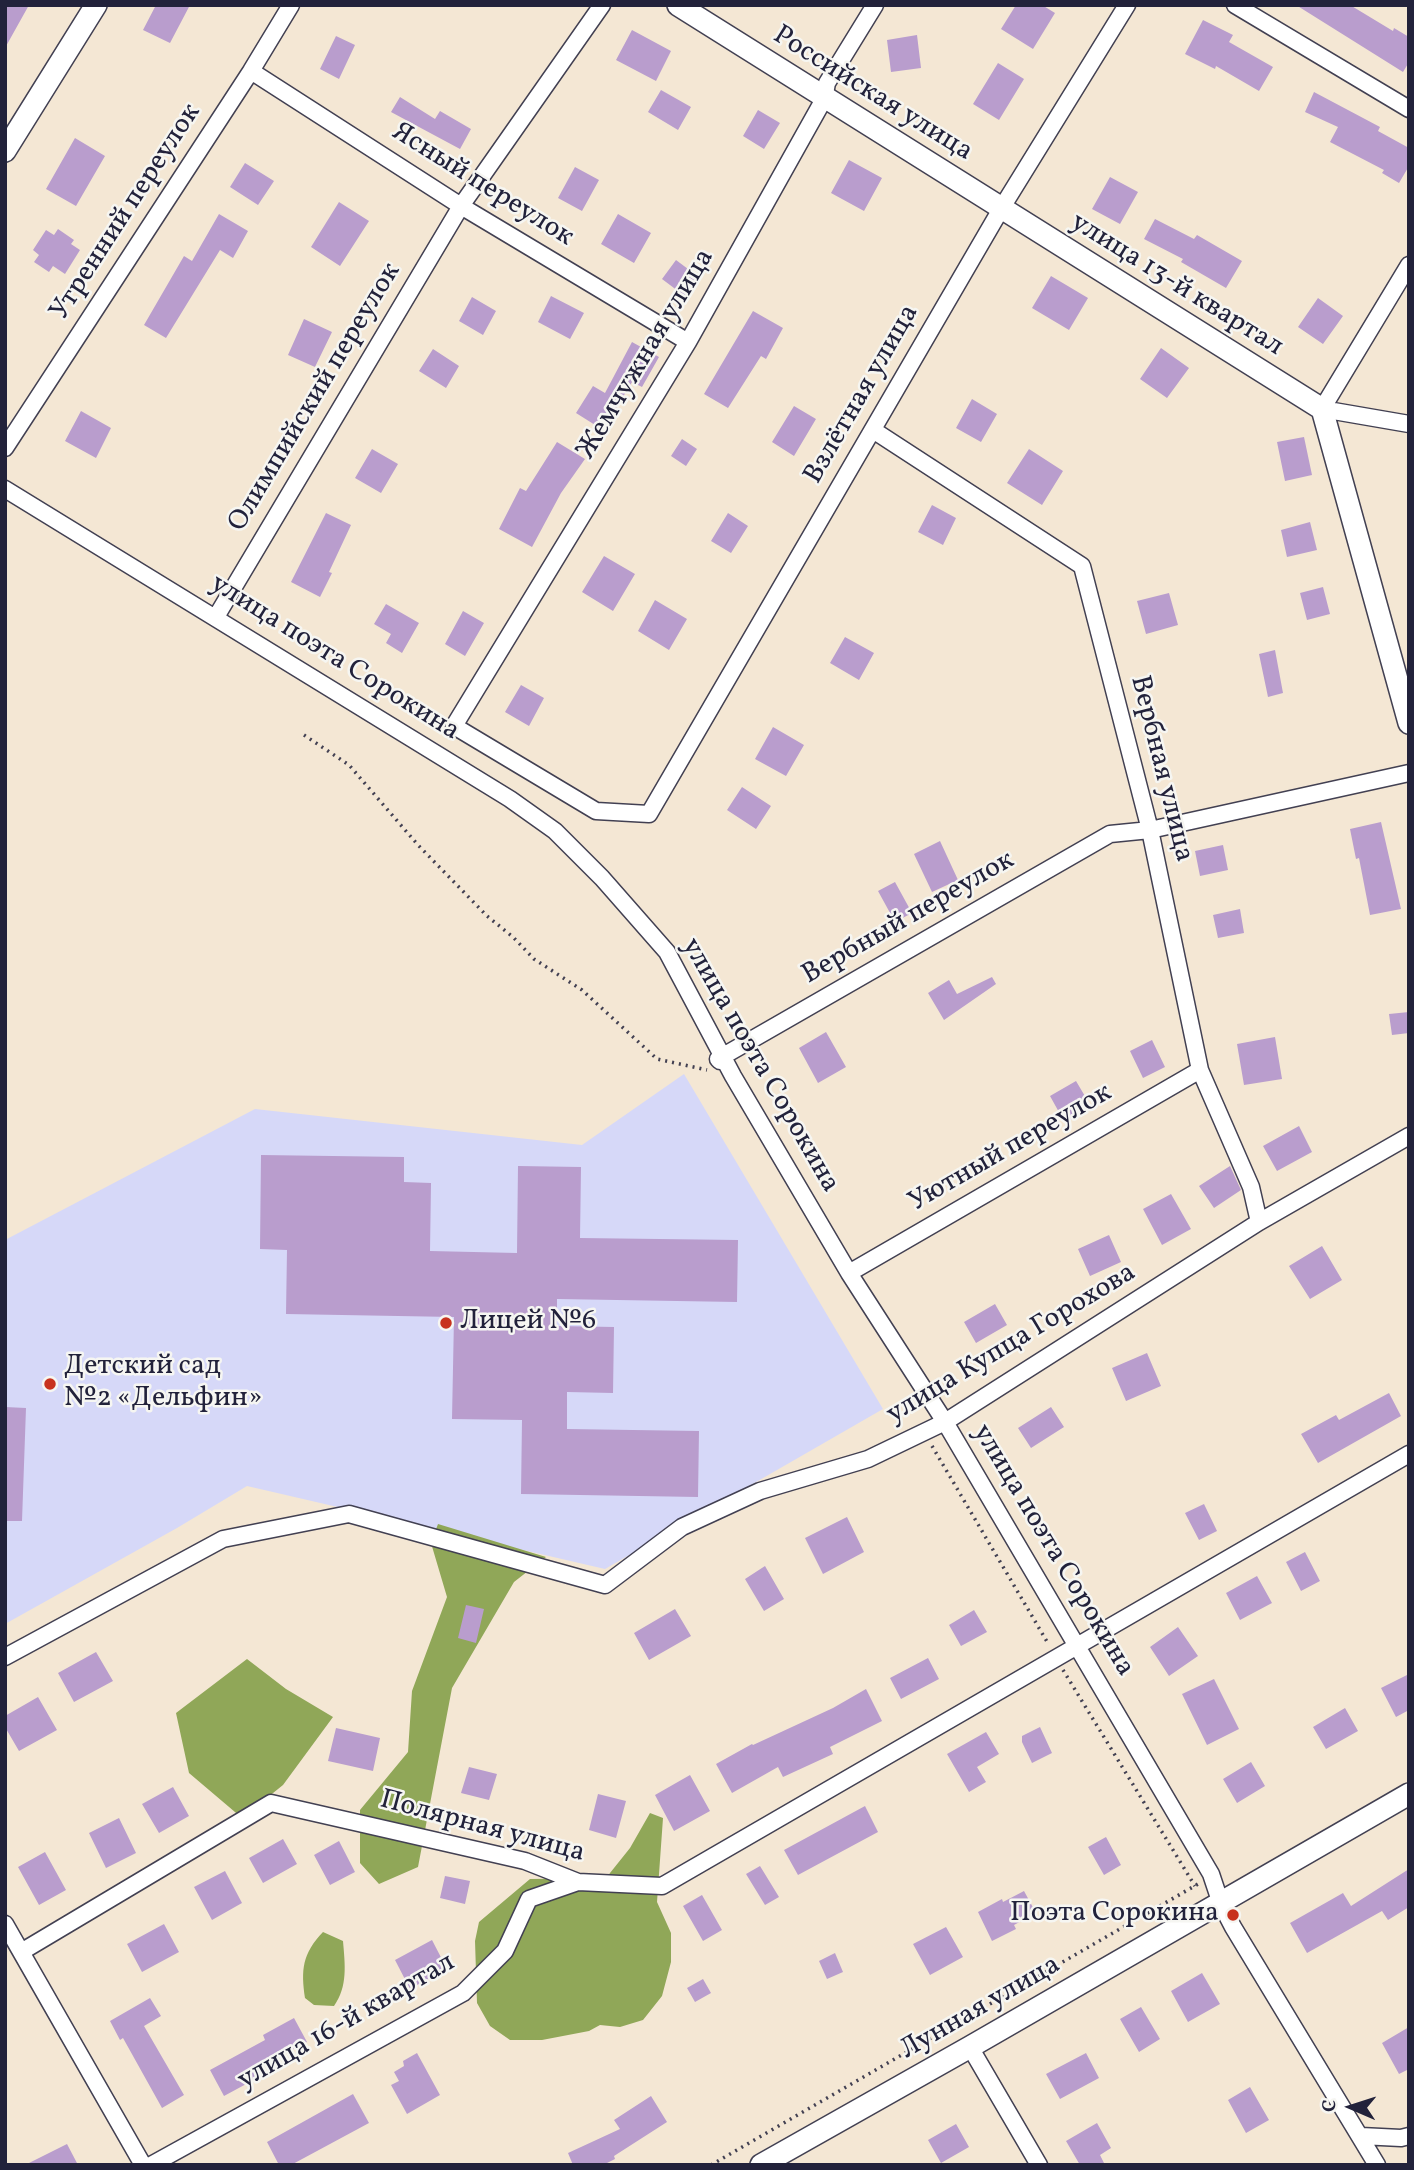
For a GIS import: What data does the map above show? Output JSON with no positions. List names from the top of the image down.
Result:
{
  "streets": {
    "street": [
      "Российская улица",
      "Ясный переулок",
      "Утренний переулок",
      "улица 13-й квартал",
      "Жемчужная улица",
      "Взлётная улица",
      "Олимпийский переулок",
      "улица поэта Сорокина",
      "Вербная улица",
      "Вербный переулок",
      "Уютный переулок",
      "улица Купца Горохова",
      "Полярная улица",
      "Лунная улица",
      "улица 16-й квартал"
    ]
  },
  "crossings": [
    ["Российская улица", "улица 13-й квартал"],
    ["Российская улица", "Жемчужная улица"],
    ["Российская улица", "Взлётная улица"],
    ["Ясный переулок", "Утренний переулок"],
    ["Ясный переулок", "Жемчужная улица"],
    ["Ясный переулок", "Олимпийский переулок"],
    ["улица 13-й квартал", "Взлётная улица"],
    ["Жемчужная улица", "Взлётная улица"],
    ["Взлётная улица", "Вербная улица"],
    ["Олимпийский переулок", "улица поэта Сорокина"],
    ["улица поэта Сорокина", "Вербный переулок"],
    ["улица поэта Сорокина", "Уютный переулок"],
    ["улица поэта Сорокина", "улица Купца Горохова"],
    ["улица поэта Сорокина", "Полярная улица"],
    ["улица поэта Сорокина", "Лунная улица"],
    ["Вербная улица", "Вербный переулок"],
    ["Вербная улица", "Уютный переулок"],
    ["Вербная улица", "улица Купца Горохова"],
    ["Полярная улица", "улица 16-й квартал"]
  ],
  "places": ["Лицей №6", "Детский сад №2 «Дельфин»", "Поэта Сорокина"],
  "north": "left"
}
